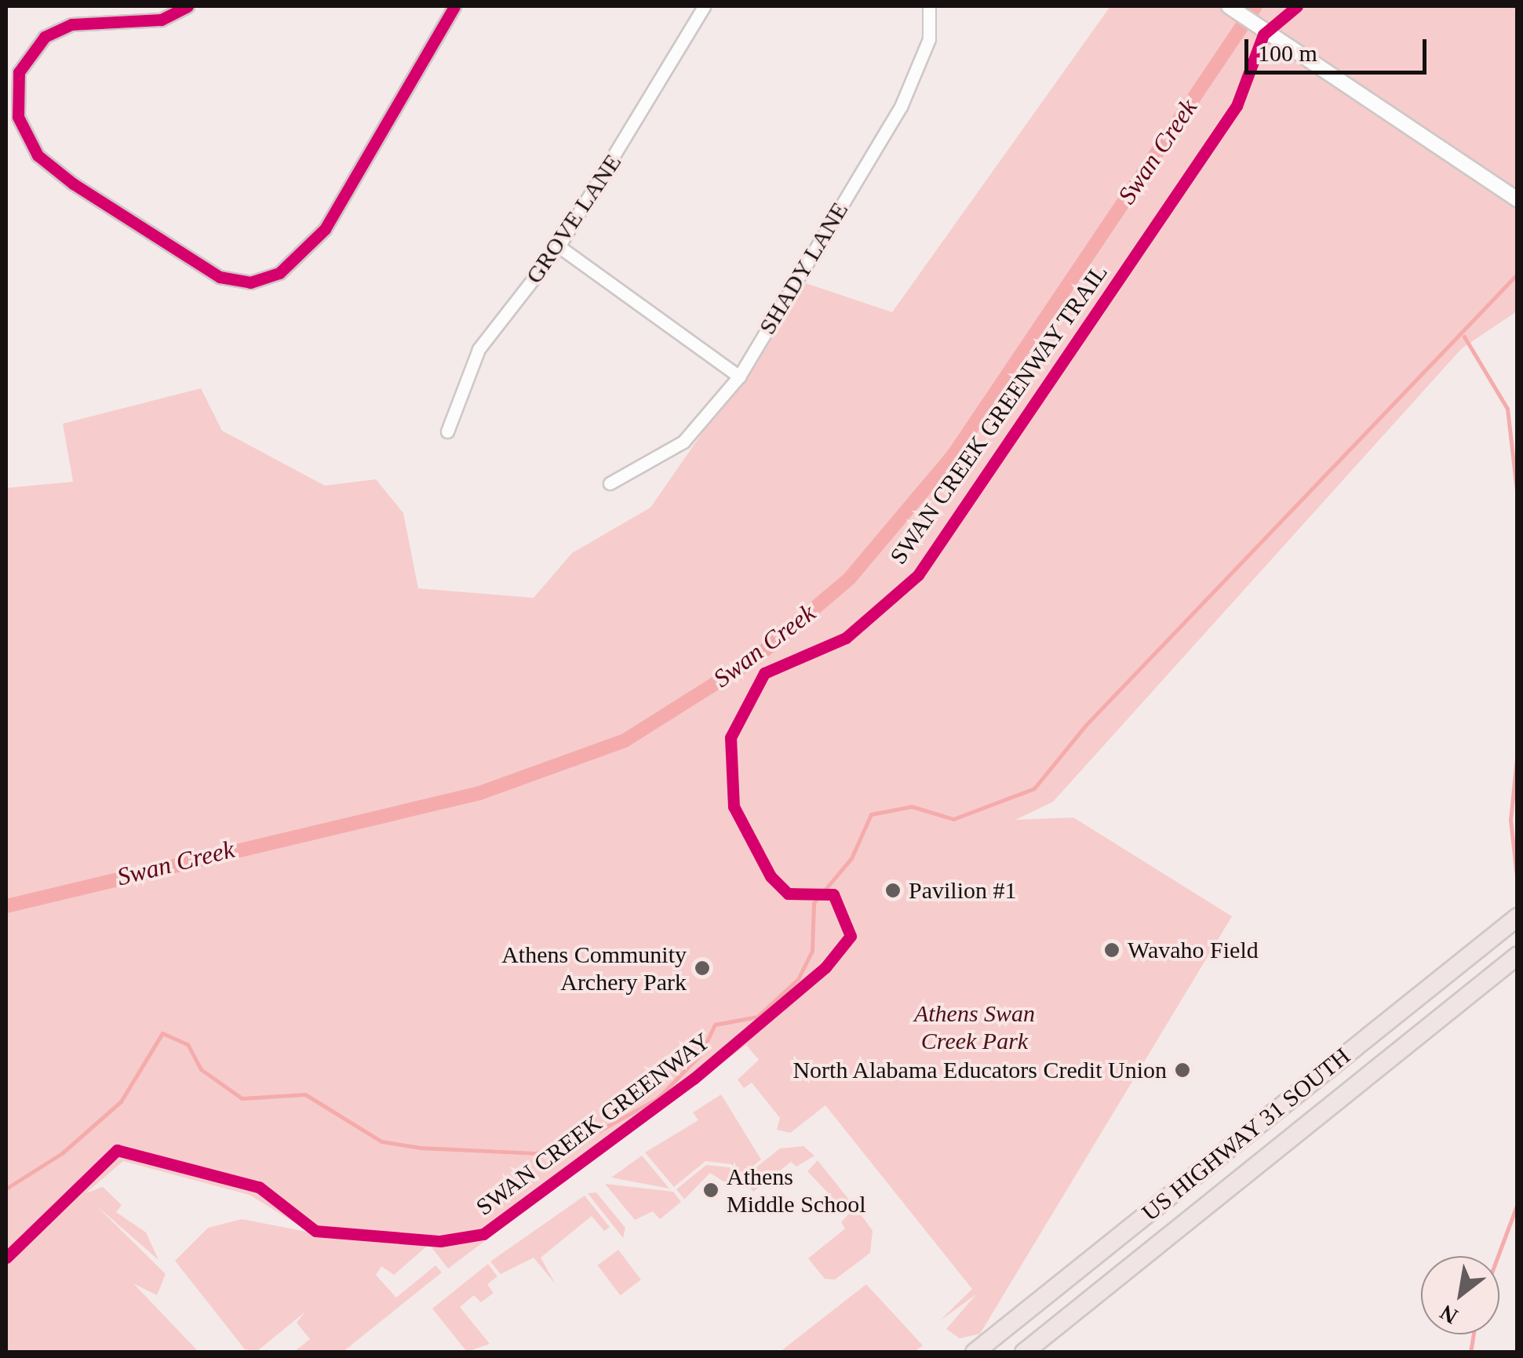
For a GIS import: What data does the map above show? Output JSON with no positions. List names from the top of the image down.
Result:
{
  "streets": {
    "main road": ["US HIGHWAY 31 SOUTH"],
    "street": ["GROVE LANE", "SHADY LANE"],
    "cycle path": ["SWAN CREEK GREENWAY TRAIL"]
  },
  "water": ["Swan Creek"],
  "parks": ["Athens Swan Creek Park"],
  "places": [
    "Pavilion #1",
    "Wavaho Field",
    "Athens Community Archery Park",
    "North Alabama Educators Credit Union",
    "Athens Middle School"
  ],
  "scale_bar": "100 m",
  "north": "bottom left"
}
